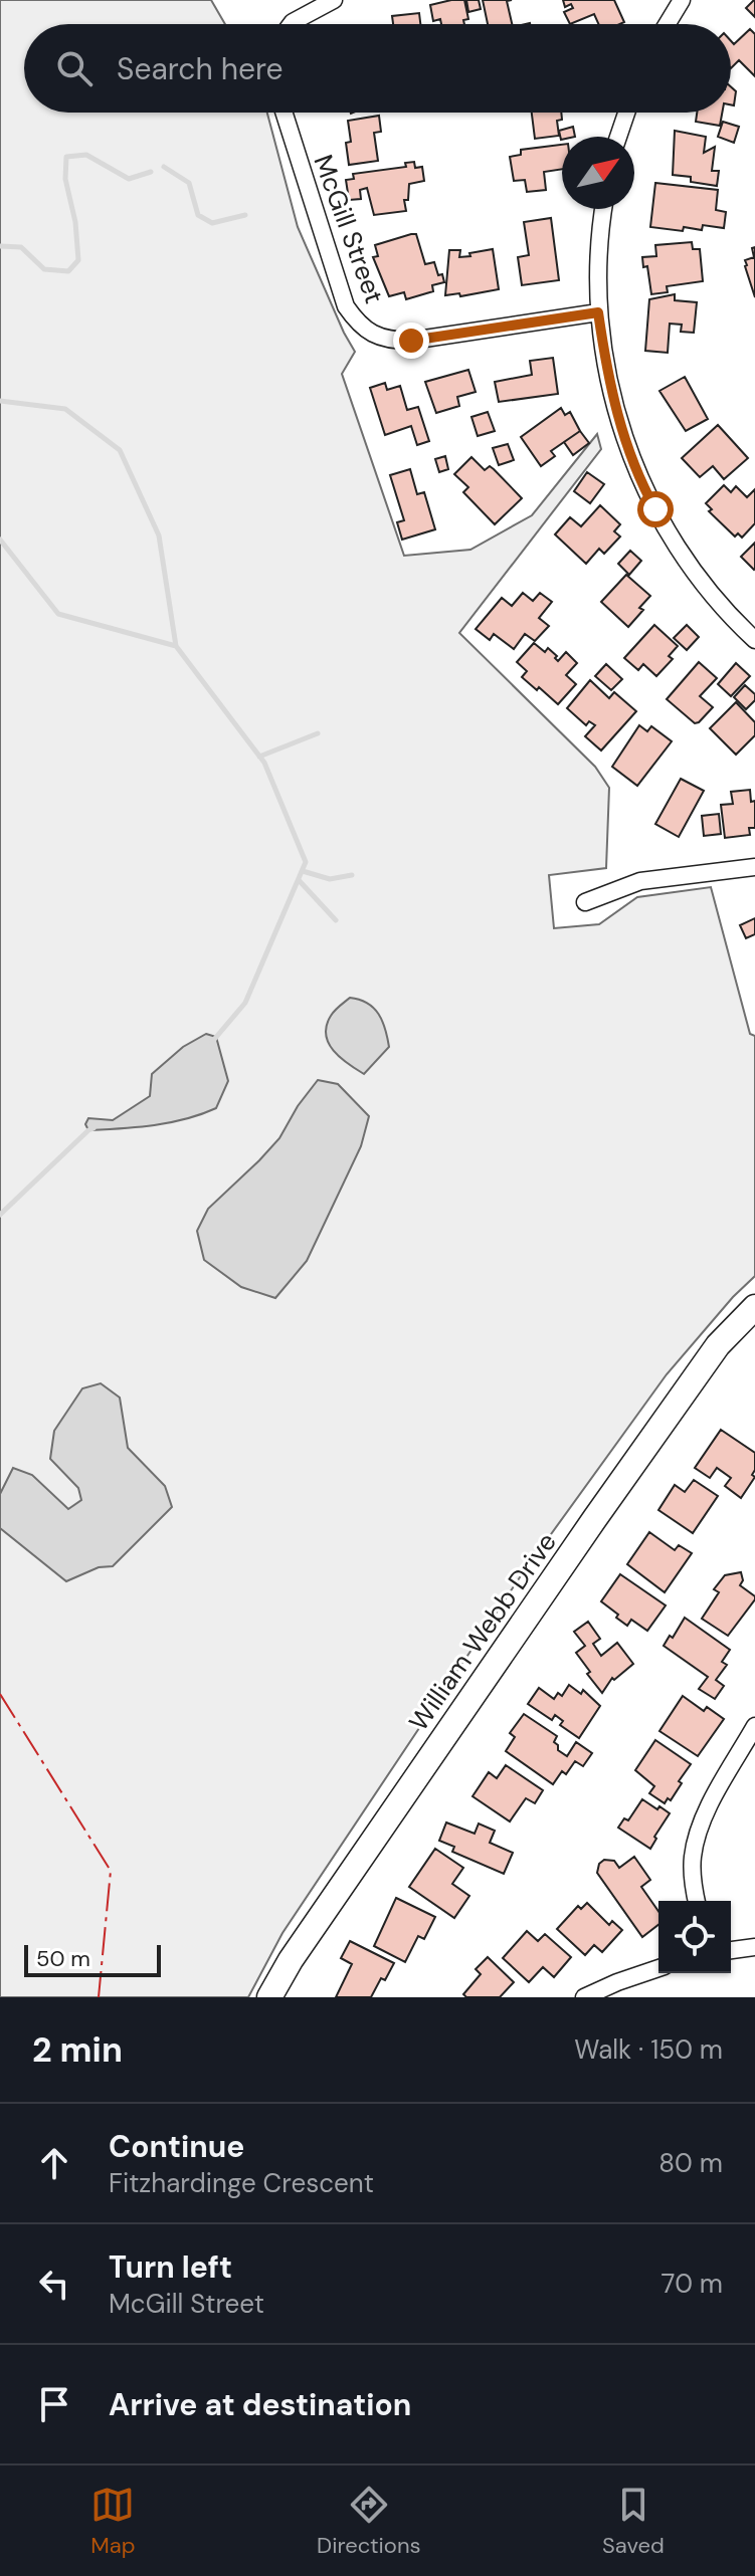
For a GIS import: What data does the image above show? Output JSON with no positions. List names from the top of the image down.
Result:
{
  "streets": {
    "main road": ["William Webb Drive"],
    "street": ["McGill Street"]
  },
  "scale_bar": "50 m",
  "north": "top right",
  "page": {
    "search": "Search here",
    "scale": "50 m",
    "heading": ["2 min", "Walk · 150 m"],
    "list": [
      ["Continue", "Fitzhardinge Crescent", "80 m"],
      ["Turn left", "McGill Street", "70 m"],
      "Arrive at destination"
    ],
    "nav": ["Map", "Directions", "Saved"]
  }
}
